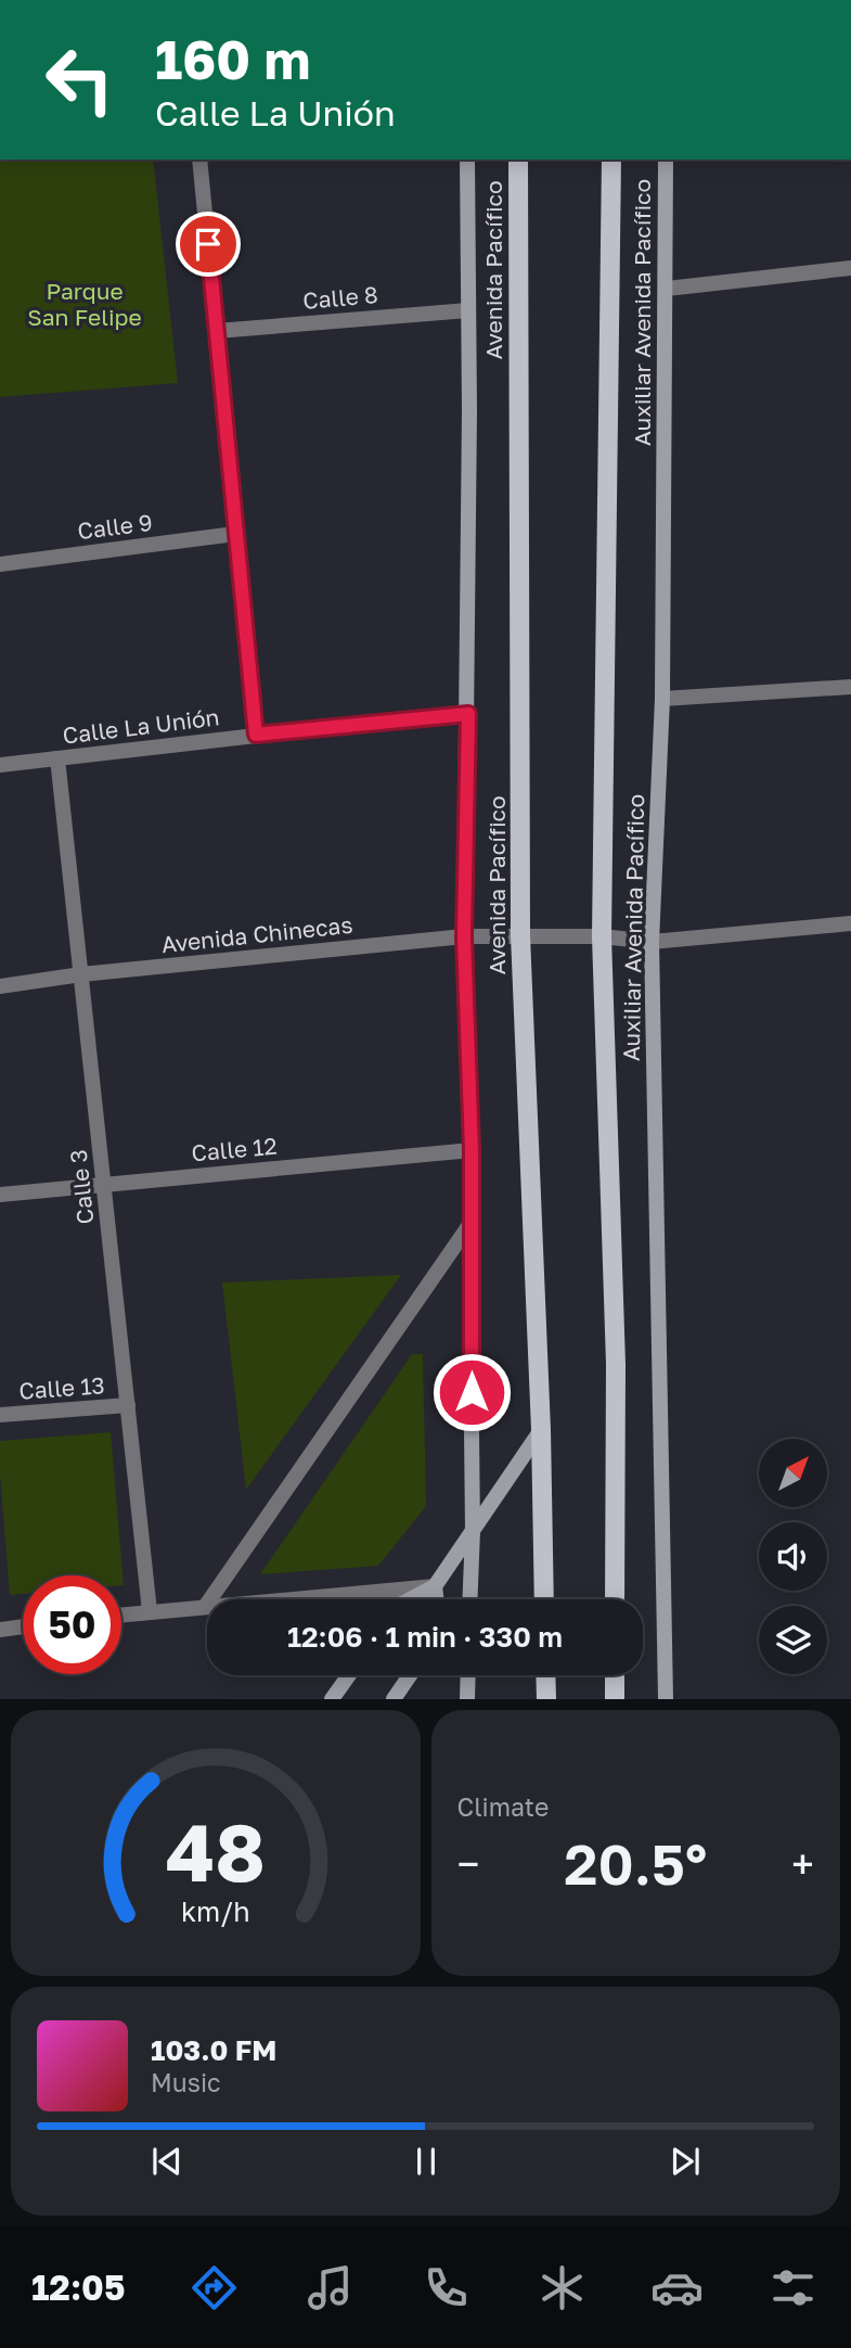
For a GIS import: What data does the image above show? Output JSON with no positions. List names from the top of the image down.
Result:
{
  "streets": {
    "main road": ["Avenida Pacífico", "Auxiliar Avenida Pacífico"],
    "street": [
      "Calle 8",
      "Calle 9",
      "Calle La Unión",
      "Avenida Chinecas",
      "Calle 12",
      "Calle 3",
      "Calle 13"
    ]
  },
  "crossings": [
    ["Avenida Pacífico", "Avenida Chinecas"],
    ["Calle La Unión", "Calle 3"],
    ["Avenida Chinecas", "Calle 3"],
    ["Calle 12", "Calle 3"],
    ["Calle 3", "Calle 13"]
  ],
  "parks": ["Parque San Felipe"],
  "north": "top right",
  "page": {
    "turn": ["160 m", "Calle La Unión"],
    "limit": "50",
    "trip": "12:06 · 1 min · 330 m",
    "tile": "Climate",
    "heat": ["−", "20.5°", "+"],
    "song": ["103.0 FM", "Music"],
    "tabs": "12:05",
    "gauge": ["48", "km/h"]
  }
}
